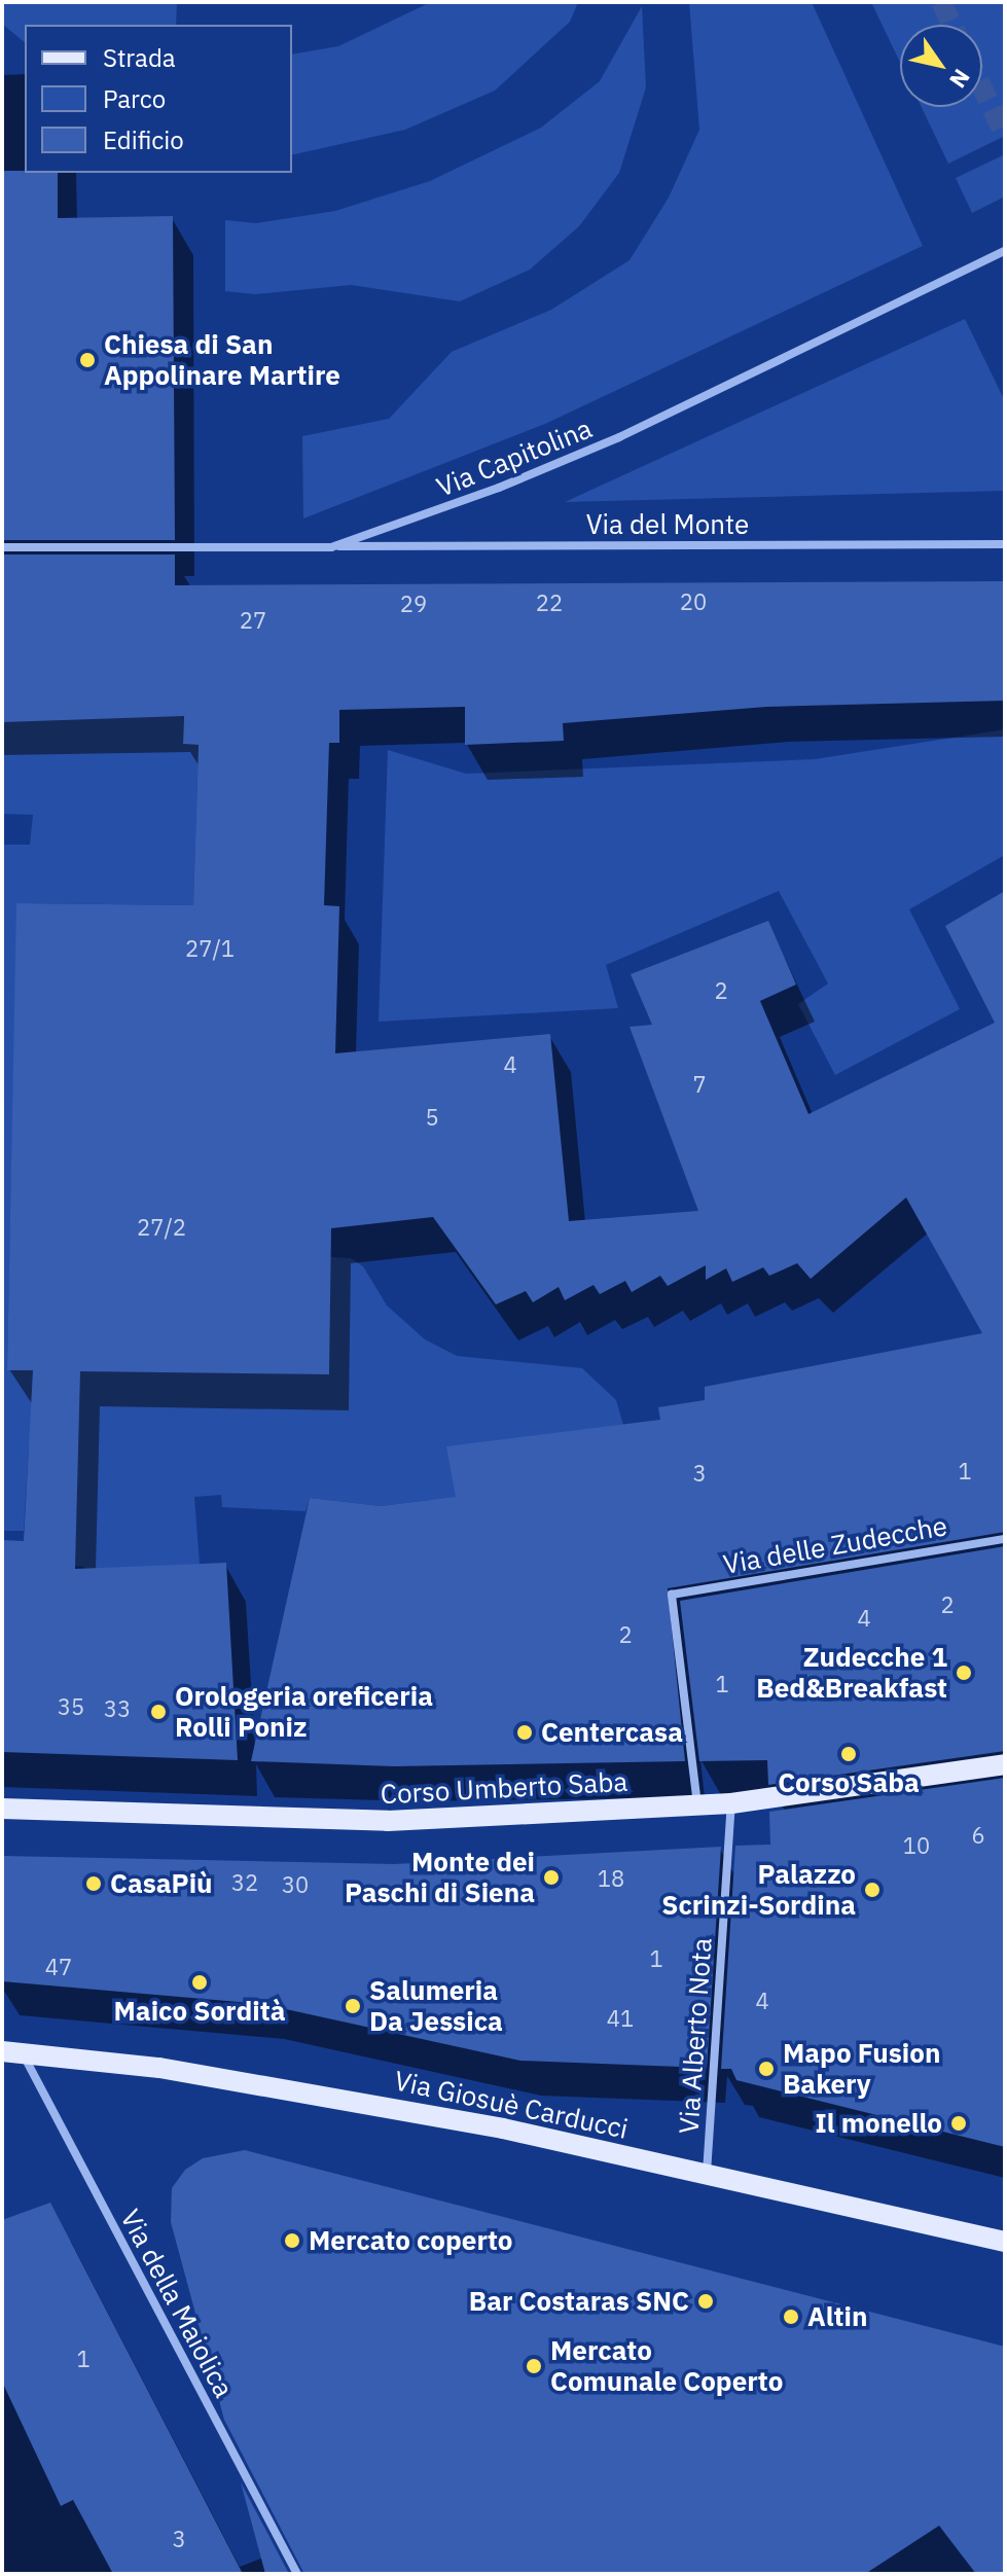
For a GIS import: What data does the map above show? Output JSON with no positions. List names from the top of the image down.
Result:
{
  "streets": {
    "main road": ["Corso Umberto Saba", "Via Giosuè Carducci"],
    "street": [
      "Via Capitolina",
      "Via del Monte",
      "Via delle Zudecche",
      "Via Alberto Nota",
      "Via della Maiolica"
    ]
  },
  "crossings": [
    ["Via Capitolina", "Via del Monte"],
    ["Via delle Zudecche", "Corso Umberto Saba"],
    ["Corso Umberto Saba", "Via Alberto Nota"],
    ["Via Alberto Nota", "Via Giosuè Carducci"],
    ["Via Giosuè Carducci", "Via della Maiolica"]
  ],
  "places": [
    "Chiesa di San Appolinare Martire",
    "Zudecche 1 Bed&Breakfast",
    "Orologeria oreficeria Rolli Poniz",
    "Centercasa",
    "Corso Saba",
    "Monte dei Paschi di Siena",
    "CasaPiù",
    "Palazzo Scrinzi-Sordina",
    "Maico Sordità",
    "Salumeria Da Jessica",
    "Mapo Fusion Bakery",
    "Il monello",
    "Mercato coperto",
    "Bar Costaras SNC",
    "Altin",
    "Mercato Comunale Coperto"
  ],
  "house_numbers": [
    "20",
    "22",
    "29",
    "27",
    "27/1",
    "2",
    "4",
    "7",
    "5",
    "27/2",
    "1",
    "3",
    "2",
    "4",
    "2",
    "1",
    "35",
    "33",
    "6",
    "10",
    "18",
    "32",
    "30",
    "1",
    "47",
    "4",
    "41",
    "1",
    "3"
  ],
  "legend": ["Strada", "Parco", "Edificio"],
  "north": "bottom right"
}
